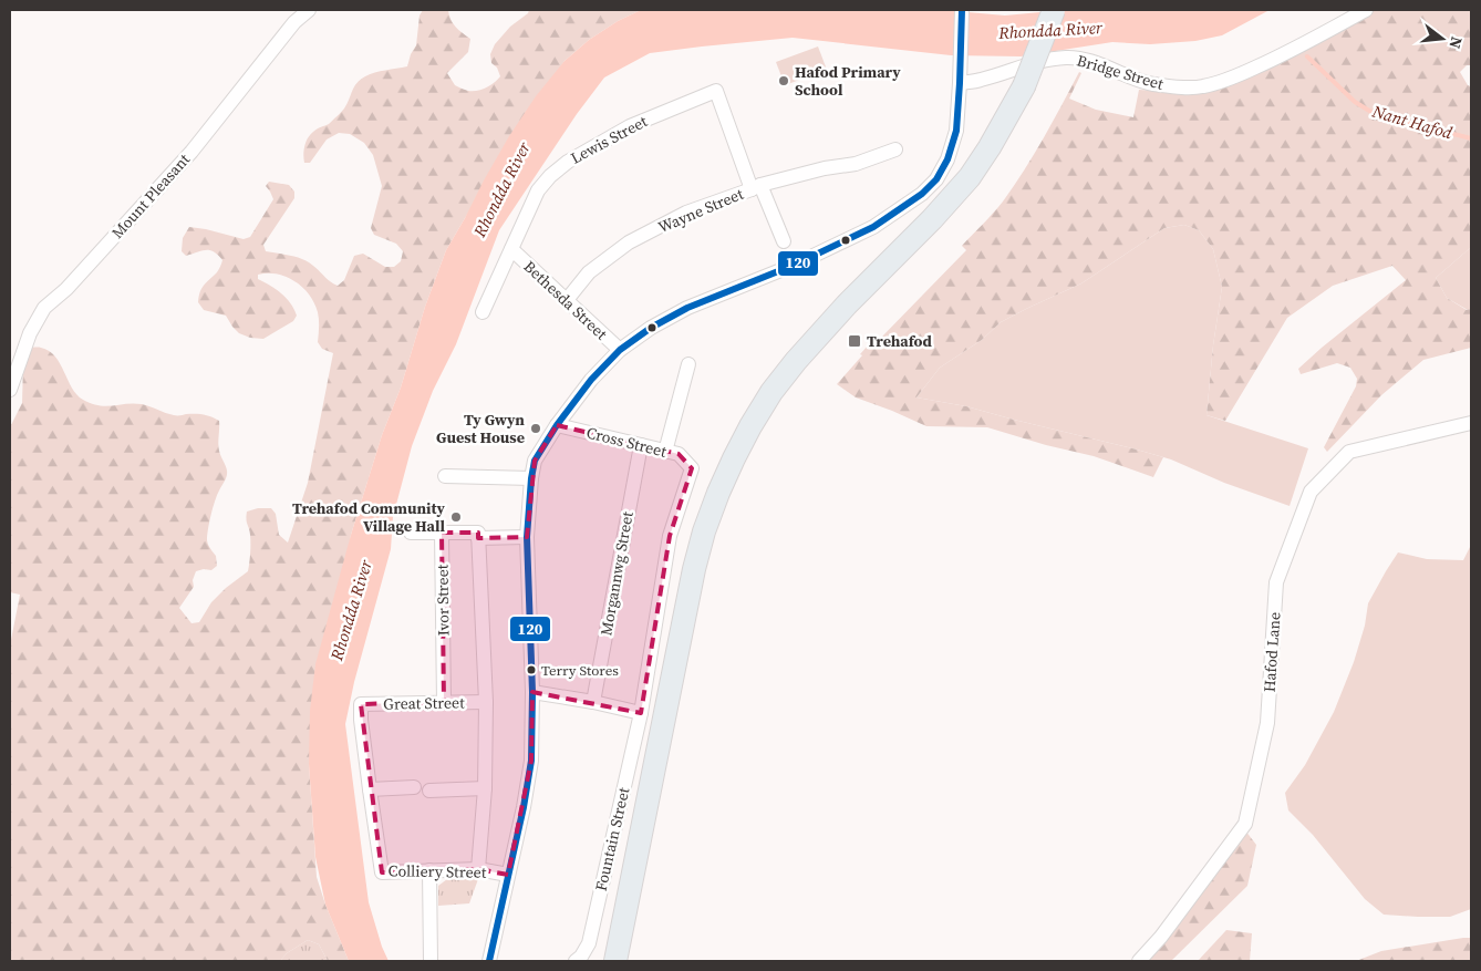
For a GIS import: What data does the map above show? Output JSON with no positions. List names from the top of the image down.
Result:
{
  "streets": {
    "street": [
      "Bridge Street",
      "Lewis Street",
      "Mount Pleasant",
      "Wayne Street",
      "Bethesda Street",
      "Cross Street",
      "Morgannwg Street",
      "Ivor Street",
      "Hafod Lane",
      "Great Street",
      "Fountain Street",
      "Colliery Street"
    ]
  },
  "crossings": [
    ["Lewis Street", "Wayne Street"],
    ["Lewis Street", "Bethesda Street"],
    ["Wayne Street", "Bethesda Street"],
    ["Cross Street", "Morgannwg Street"],
    ["Cross Street", "Fountain Street"],
    ["Ivor Street", "Great Street"],
    ["Great Street", "Colliery Street"]
  ],
  "water": ["Rhondda River", "Nant Hafod"],
  "places": {
    "other": [
      "Hafod Primary School",
      "Ty Gwyn Guest House",
      "Trehafod Community Village Hall",
      "Terry Stores"
    ],
    "transit": ["Trehafod"]
  },
  "lines": ["transit line 120"],
  "north": "right"
}
